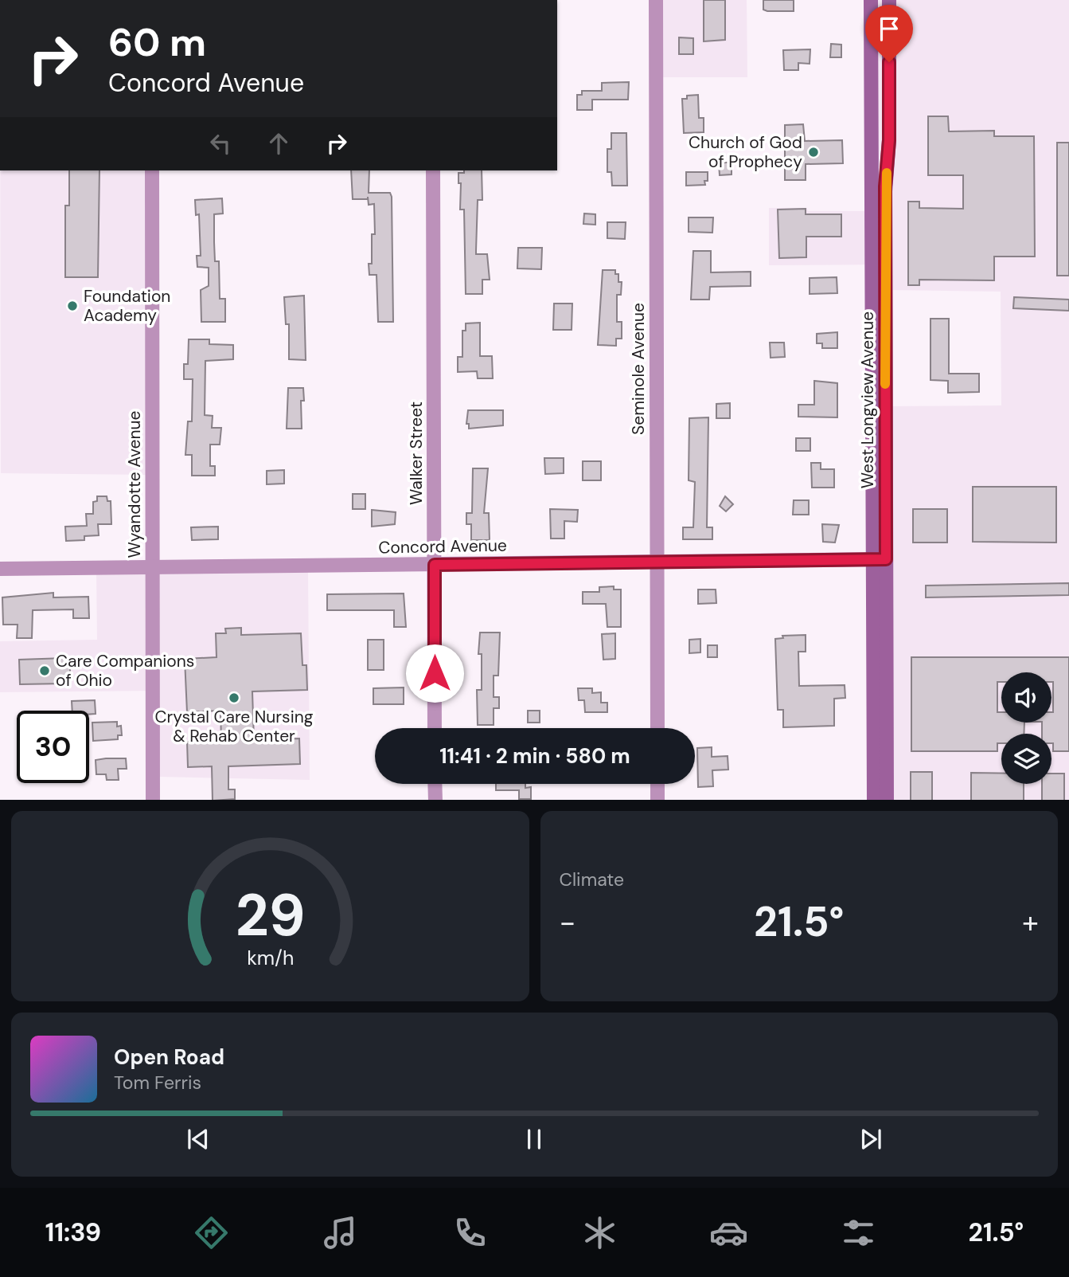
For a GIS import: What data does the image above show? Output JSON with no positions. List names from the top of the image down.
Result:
{
  "streets": {
    "street": [
      "Seminole Avenue",
      "West Longview Avenue",
      "Walker Street",
      "Wyandotte Avenue",
      "Concord Avenue"
    ]
  },
  "crossings": [
    ["Seminole Avenue", "Concord Avenue"],
    ["West Longview Avenue", "Concord Avenue"],
    ["Walker Street", "Concord Avenue"],
    ["Wyandotte Avenue", "Concord Avenue"]
  ],
  "places": [
    "Church of God of Prophecy",
    "Foundation Academy",
    "Care Companions of Ohio",
    "Crystal Care Nursing & Rehab Center"
  ],
  "page": {
    "turn": ["60 m", "Concord Avenue"],
    "limit": "30",
    "trip": "11:41 · 2 min · 580 m",
    "tile": "Climate",
    "heat": ["−", "21.5°", "+"],
    "song": ["Open Road", "Tom Ferris"],
    "tabs": ["11:39", "21.5°"],
    "gauge": ["29", "km/h"]
  }
}
